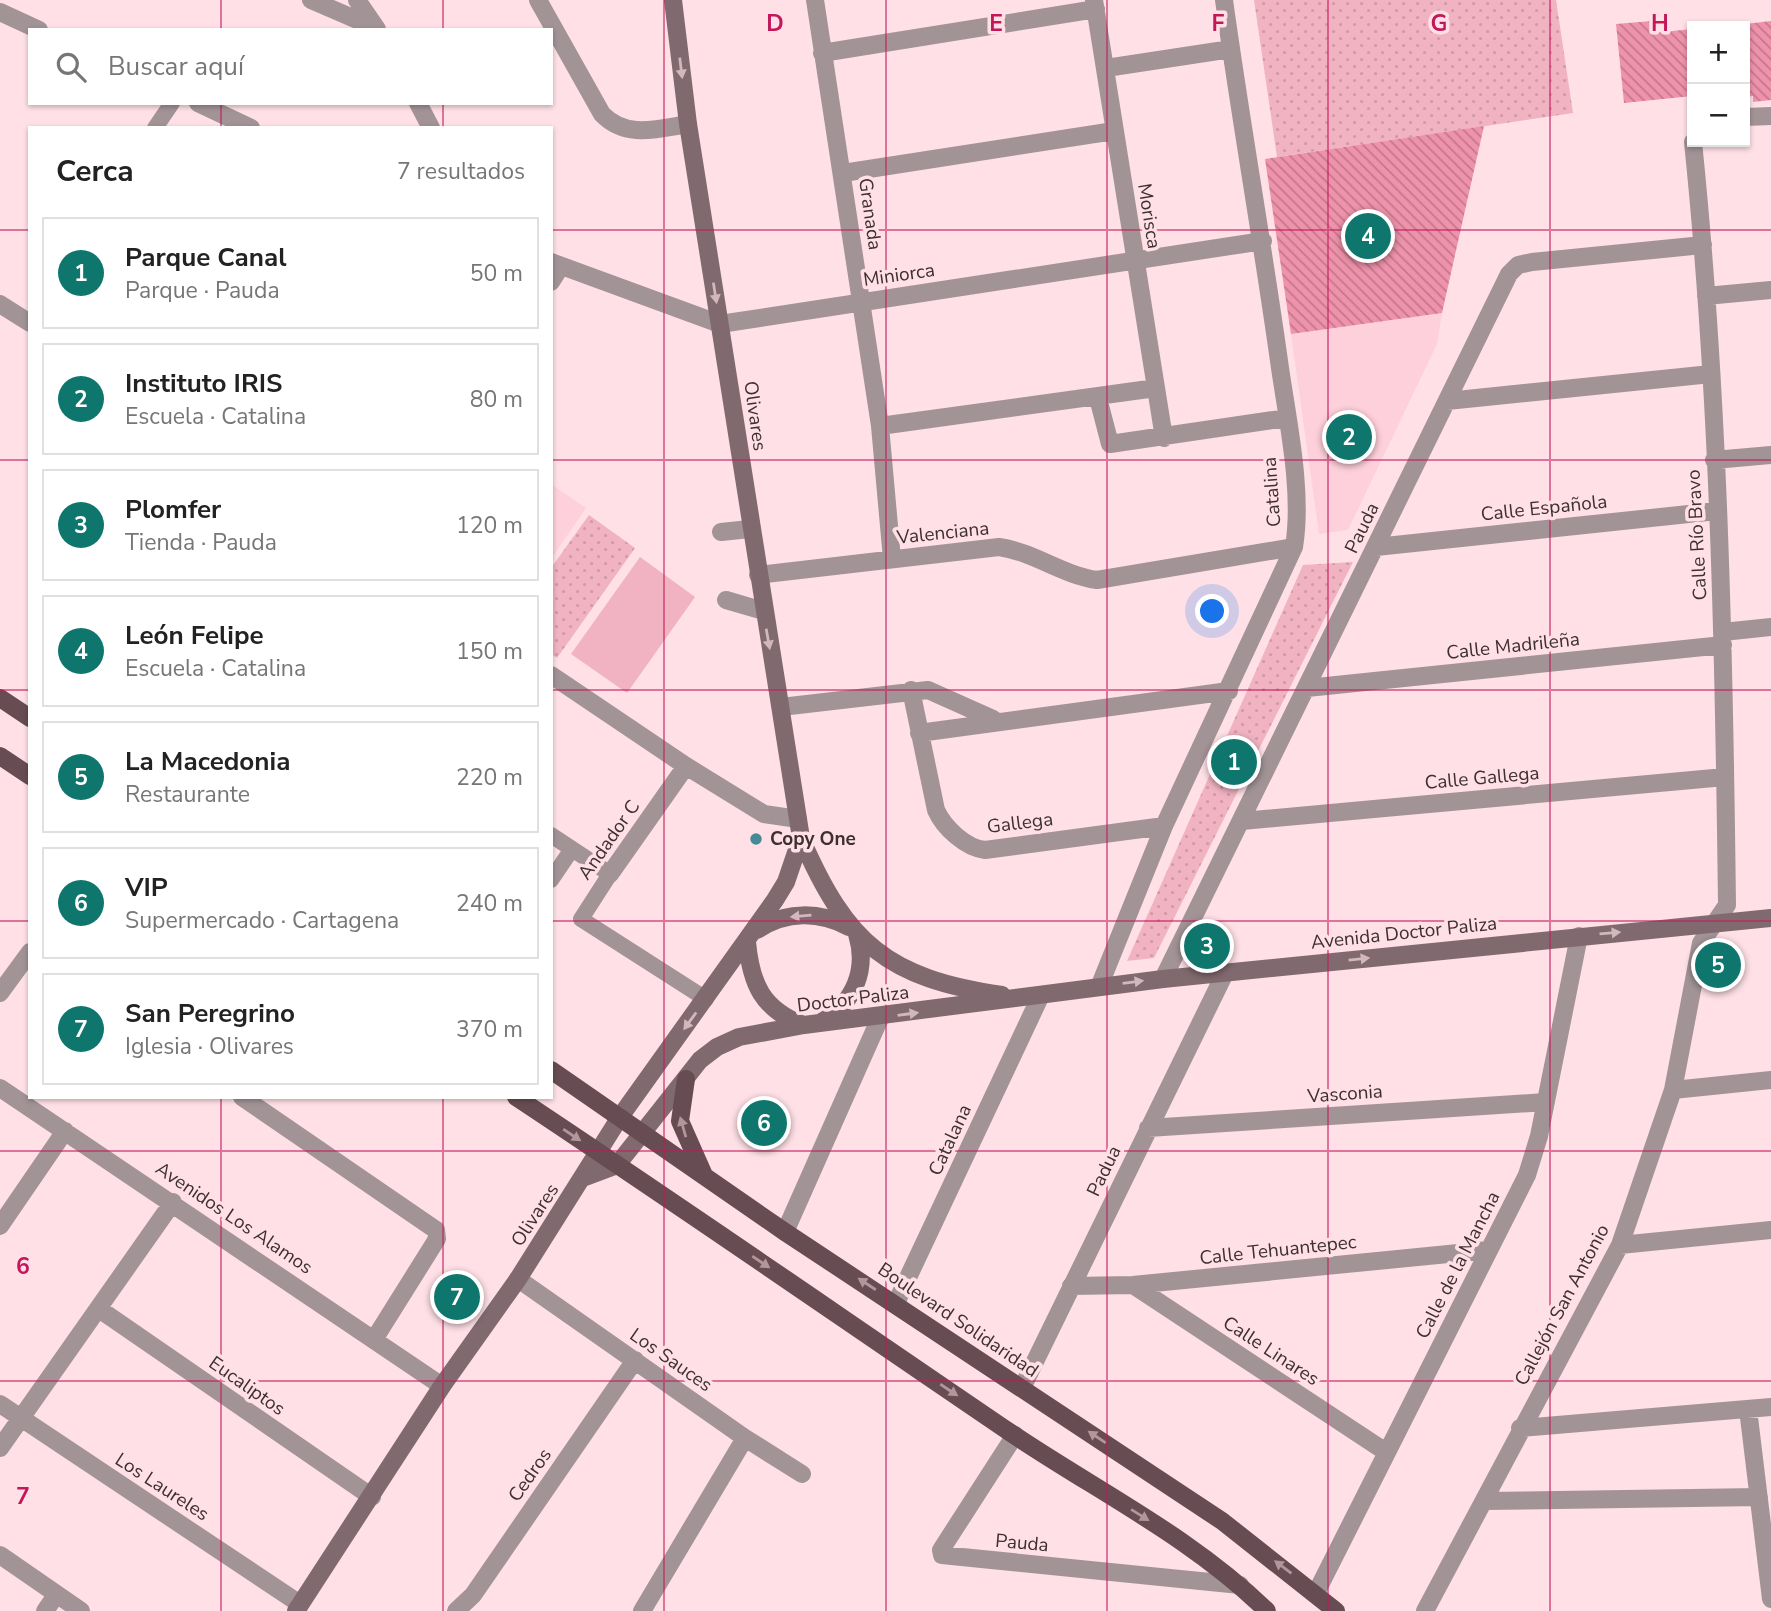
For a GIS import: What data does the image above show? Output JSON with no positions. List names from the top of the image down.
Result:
{
  "streets": {
    "main road": [
      "Olivares",
      "Avenida Doctor Paliza",
      "Doctor Paliza",
      "Boulevard Solidaridad"
    ],
    "street": [
      "Granada",
      "Morisca",
      "Miniorca",
      "Catalina",
      "Calle Española",
      "Pauda",
      "Valenciana",
      "Calle Río Bravo",
      "Calle Madrileña",
      "Calle Gallega",
      "Gallega",
      "Andador C",
      "Vasconia",
      "Catalana",
      "Padua",
      "Avenidos Los Alamos",
      "Calle Tehuantepec",
      "Calle de la Mancha",
      "Callejón San Antonio",
      "Calle Linares",
      "Los Sauces",
      "Eucaliptos",
      "Cedros",
      "Los Laureles"
    ]
  },
  "crossings": [
    ["Granada", "Miniorca"],
    ["Granada", "Valenciana"],
    ["Morisca", "Miniorca"],
    ["Miniorca", "Olivares"],
    ["Miniorca", "Catalina"],
    ["Olivares", "Valenciana"],
    ["Olivares", "Andador C"],
    ["Olivares", "Avenida Doctor Paliza"],
    ["Olivares", "Doctor Paliza"],
    ["Olivares", "Catalana"],
    ["Olivares", "Avenidos Los Alamos"],
    ["Olivares", "Boulevard Solidaridad"],
    ["Olivares", "Los Sauces"],
    ["Olivares", "Eucaliptos"],
    ["Olivares", "Los Laureles"],
    ["Catalina", "Valenciana"],
    ["Catalina", "Gallega"],
    ["Catalina", "Avenida Doctor Paliza"],
    ["Calle Española", "Pauda"],
    ["Calle Española", "Calle Río Bravo"],
    ["Pauda", "Calle Río Bravo"],
    ["Pauda", "Calle Madrileña"],
    ["Pauda", "Calle Gallega"],
    ["Pauda", "Avenida Doctor Paliza"],
    ["Calle Río Bravo", "Calle Madrileña"],
    ["Calle Río Bravo", "Calle Gallega"],
    ["Calle Río Bravo", "Avenida Doctor Paliza"],
    ["Calle Río Bravo", "Callejón San Antonio"],
    ["Avenida Doctor Paliza", "Doctor Paliza"],
    ["Avenida Doctor Paliza", "Catalana"],
    ["Avenida Doctor Paliza", "Padua"],
    ["Avenida Doctor Paliza", "Calle de la Mancha"],
    ["Avenida Doctor Paliza", "Callejón San Antonio"],
    ["Doctor Paliza", "Catalana"],
    ["Doctor Paliza", "Boulevard Solidaridad"],
    ["Vasconia", "Padua"],
    ["Vasconia", "Calle de la Mancha"],
    ["Catalana", "Boulevard Solidaridad"],
    ["Padua", "Calle Tehuantepec"],
    ["Padua", "Boulevard Solidaridad"],
    ["Calle Tehuantepec", "Calle de la Mancha"],
    ["Calle Tehuantepec", "Calle Linares"],
    ["Calle de la Mancha", "Boulevard Solidaridad"],
    ["Calle de la Mancha", "Calle Linares"],
    ["Los Sauces", "Cedros"]
  ],
  "one_way": ["Avenida Doctor Paliza"],
  "places": ["Copy One"],
  "page": {
    "map_buttons": ["+", "−"],
    "search": "Buscar aquí",
    "heading": ["Cerca", "7 resultados"],
    "pins": [
      "4",
      "2",
      "1",
      "3",
      "5",
      "6",
      "7"
    ],
    "list": [
      {
        "mark": "1",
        "name": "Parque Canal",
        "note": "Parque · Pauda",
        "value": "50 m"
      },
      {
        "mark": "2",
        "name": "Instituto IRIS",
        "note": "Escuela · Catalina",
        "value": "80 m"
      },
      {
        "mark": "3",
        "name": "Plomfer",
        "note": "Tienda · Pauda",
        "value": "120 m"
      },
      {
        "mark": "4",
        "name": "León Felipe",
        "note": "Escuela · Catalina",
        "value": "150 m"
      },
      {
        "mark": "5",
        "name": "La Macedonia",
        "note": "Restaurante",
        "value": "220 m"
      },
      {
        "mark": "6",
        "name": "VIP",
        "note": "Supermercado · Cartagena",
        "value": "240 m"
      },
      {
        "mark": "7",
        "name": "San Peregrino",
        "note": "Iglesia · Olivares",
        "value": "370 m"
      }
    ]
  },
  "grid": {
    "columns": [
      "D",
      "E",
      "F",
      "G",
      "H"
    ],
    "rows": ["6", "7"]
  }
}
